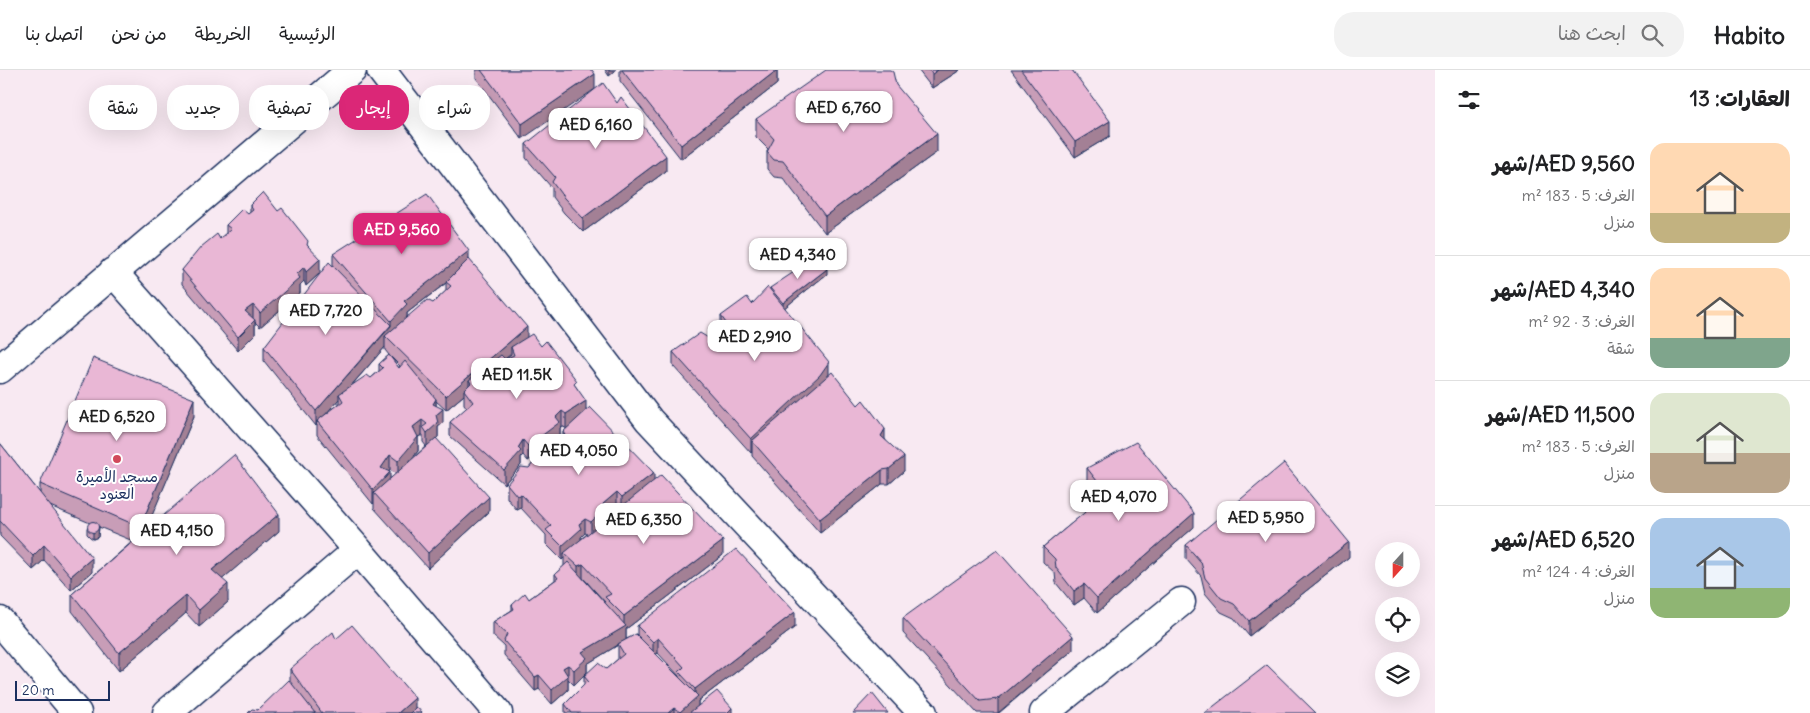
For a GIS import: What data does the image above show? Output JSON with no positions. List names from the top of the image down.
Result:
{
  "places": ["مسجد الأميرة العنود"],
  "scale_bar": "20 m",
  "north": "bottom",
  "page": {
    "header": "Habito",
    "search": "ابحث هنا",
    "nav": [
      "الرئيسية",
      "الخريطة",
      "من نحن",
      "اتصل بنا"
    ],
    "heading": "العقارات: 13",
    "chip": [
      "شراء",
      "إيجار",
      "تصفية",
      "جديد",
      "شقة"
    ],
    "price": [
      "AED 6,760",
      "AED 6,160",
      "AED 9,560",
      "AED 4,340",
      "AED 7,720",
      "AED 2,910",
      "AED 11.5K",
      "AED 6,520",
      "AED 4,050",
      "AED 4,070",
      "AED 5,950",
      "AED 6,350",
      "AED 4,150"
    ],
    "list": [
      {
        "name": "AED 9,560/شهر",
        "note": "الغرف: 5 · 183 m² · منزل"
      },
      {
        "name": "AED 4,340/شهر",
        "note": "الغرف: 3 · 92 m² · شقة"
      },
      {
        "name": "AED 11,500/شهر",
        "note": "الغرف: 5 · 183 m² · منزل"
      },
      {
        "name": "AED 6,520/شهر",
        "note": "الغرف: 4 · 124 m² · منزل"
      }
    ],
    "scale": "20 m"
  }
}
